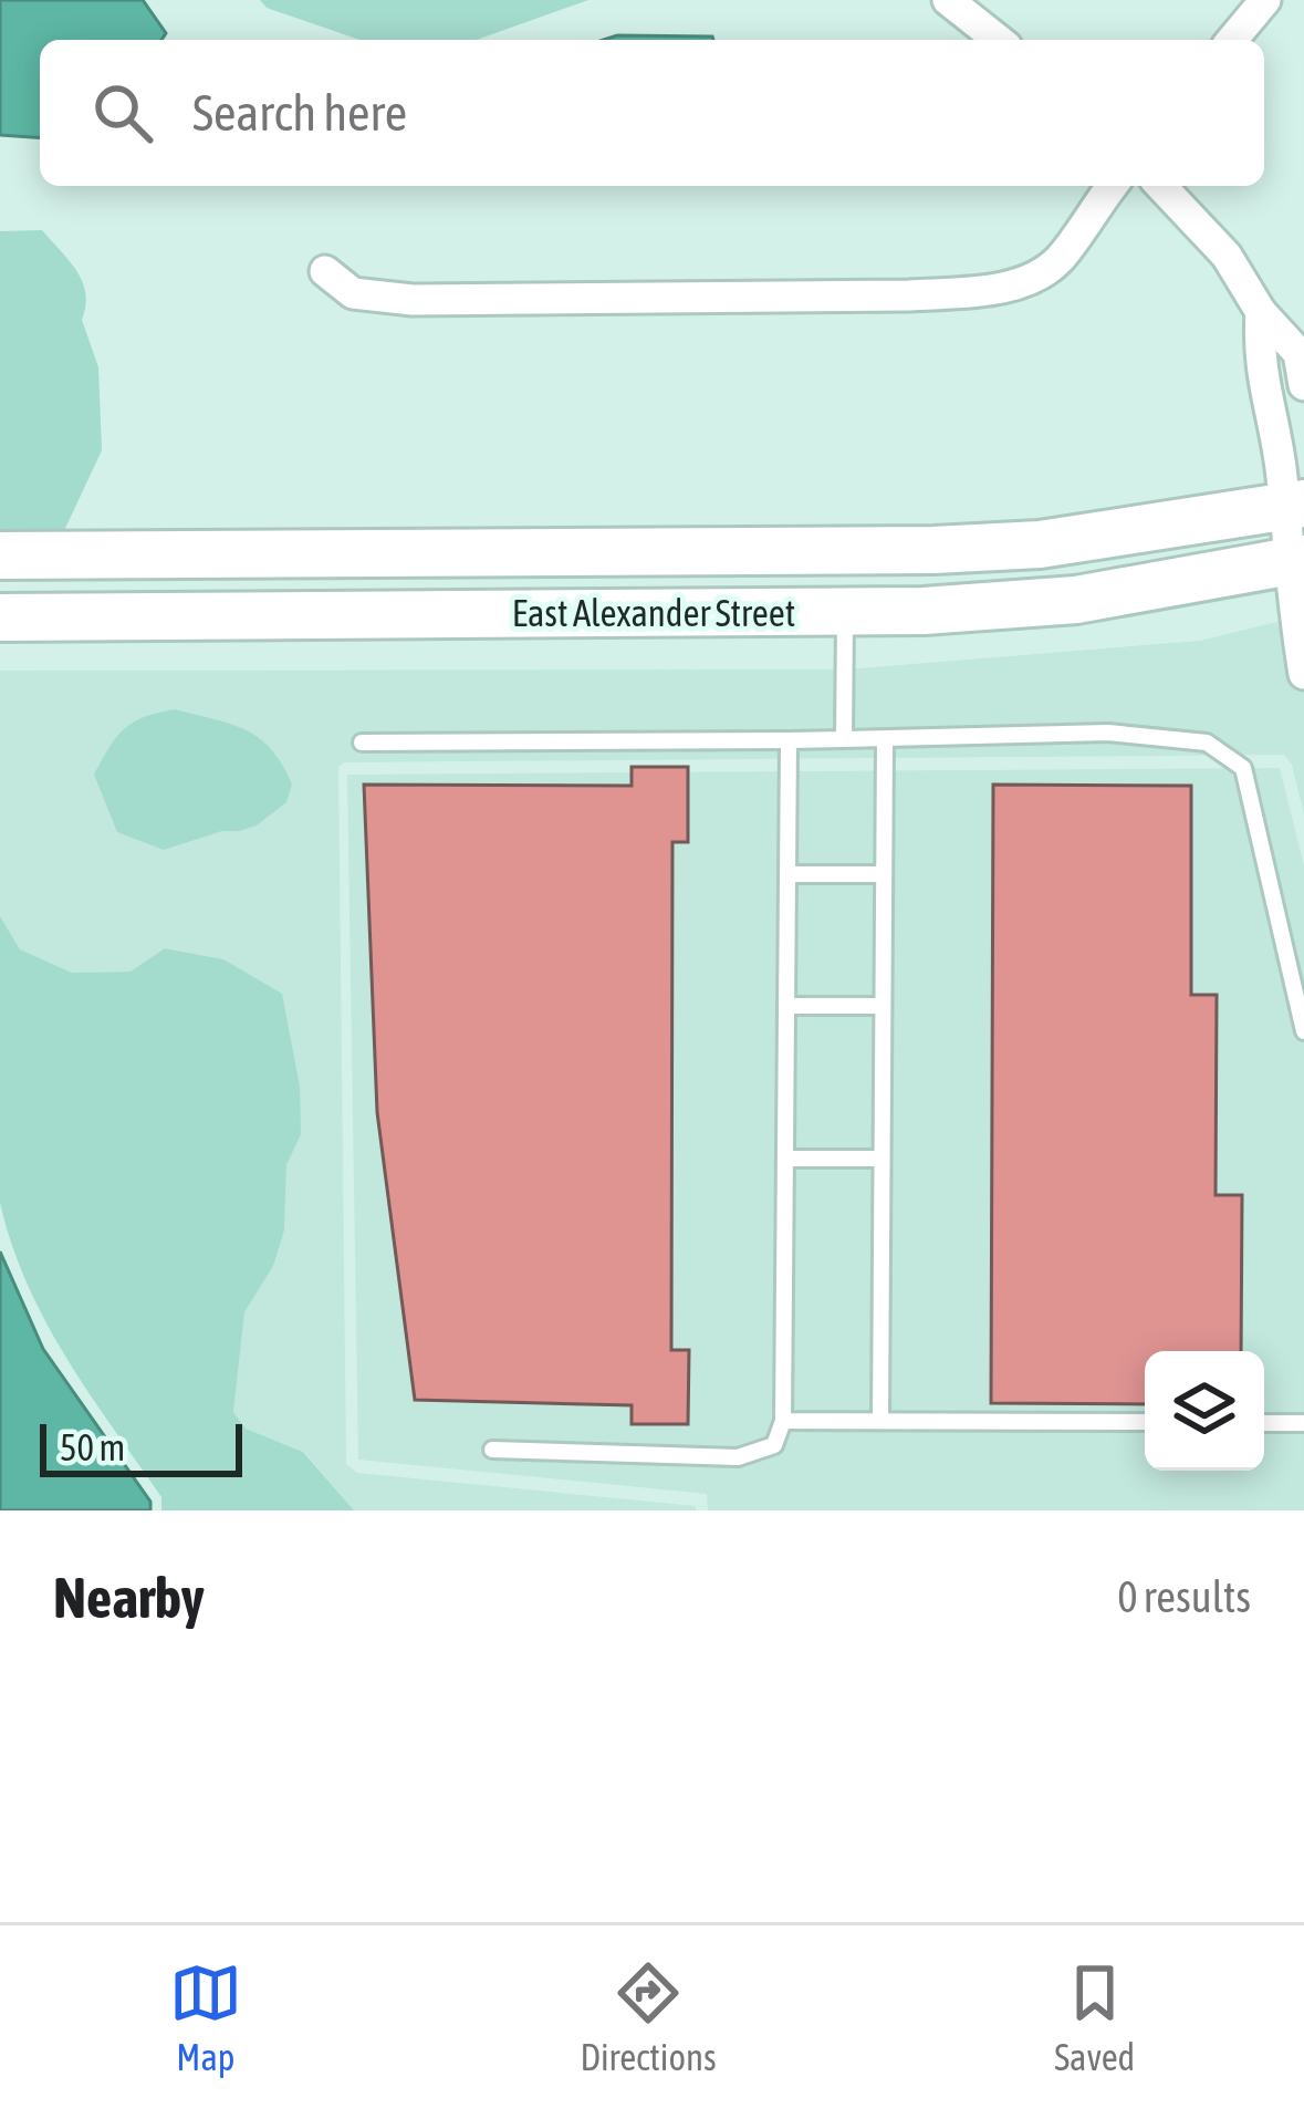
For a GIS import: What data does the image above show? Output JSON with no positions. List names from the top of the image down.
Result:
{
  "streets": {
    "main road": ["East Alexander Street"]
  },
  "scale_bar": "50 m",
  "page": {
    "search": "Search here",
    "scale": "50 m",
    "heading": ["Nearby", "0 results"],
    "nav": ["Map", "Directions", "Saved"]
  }
}
